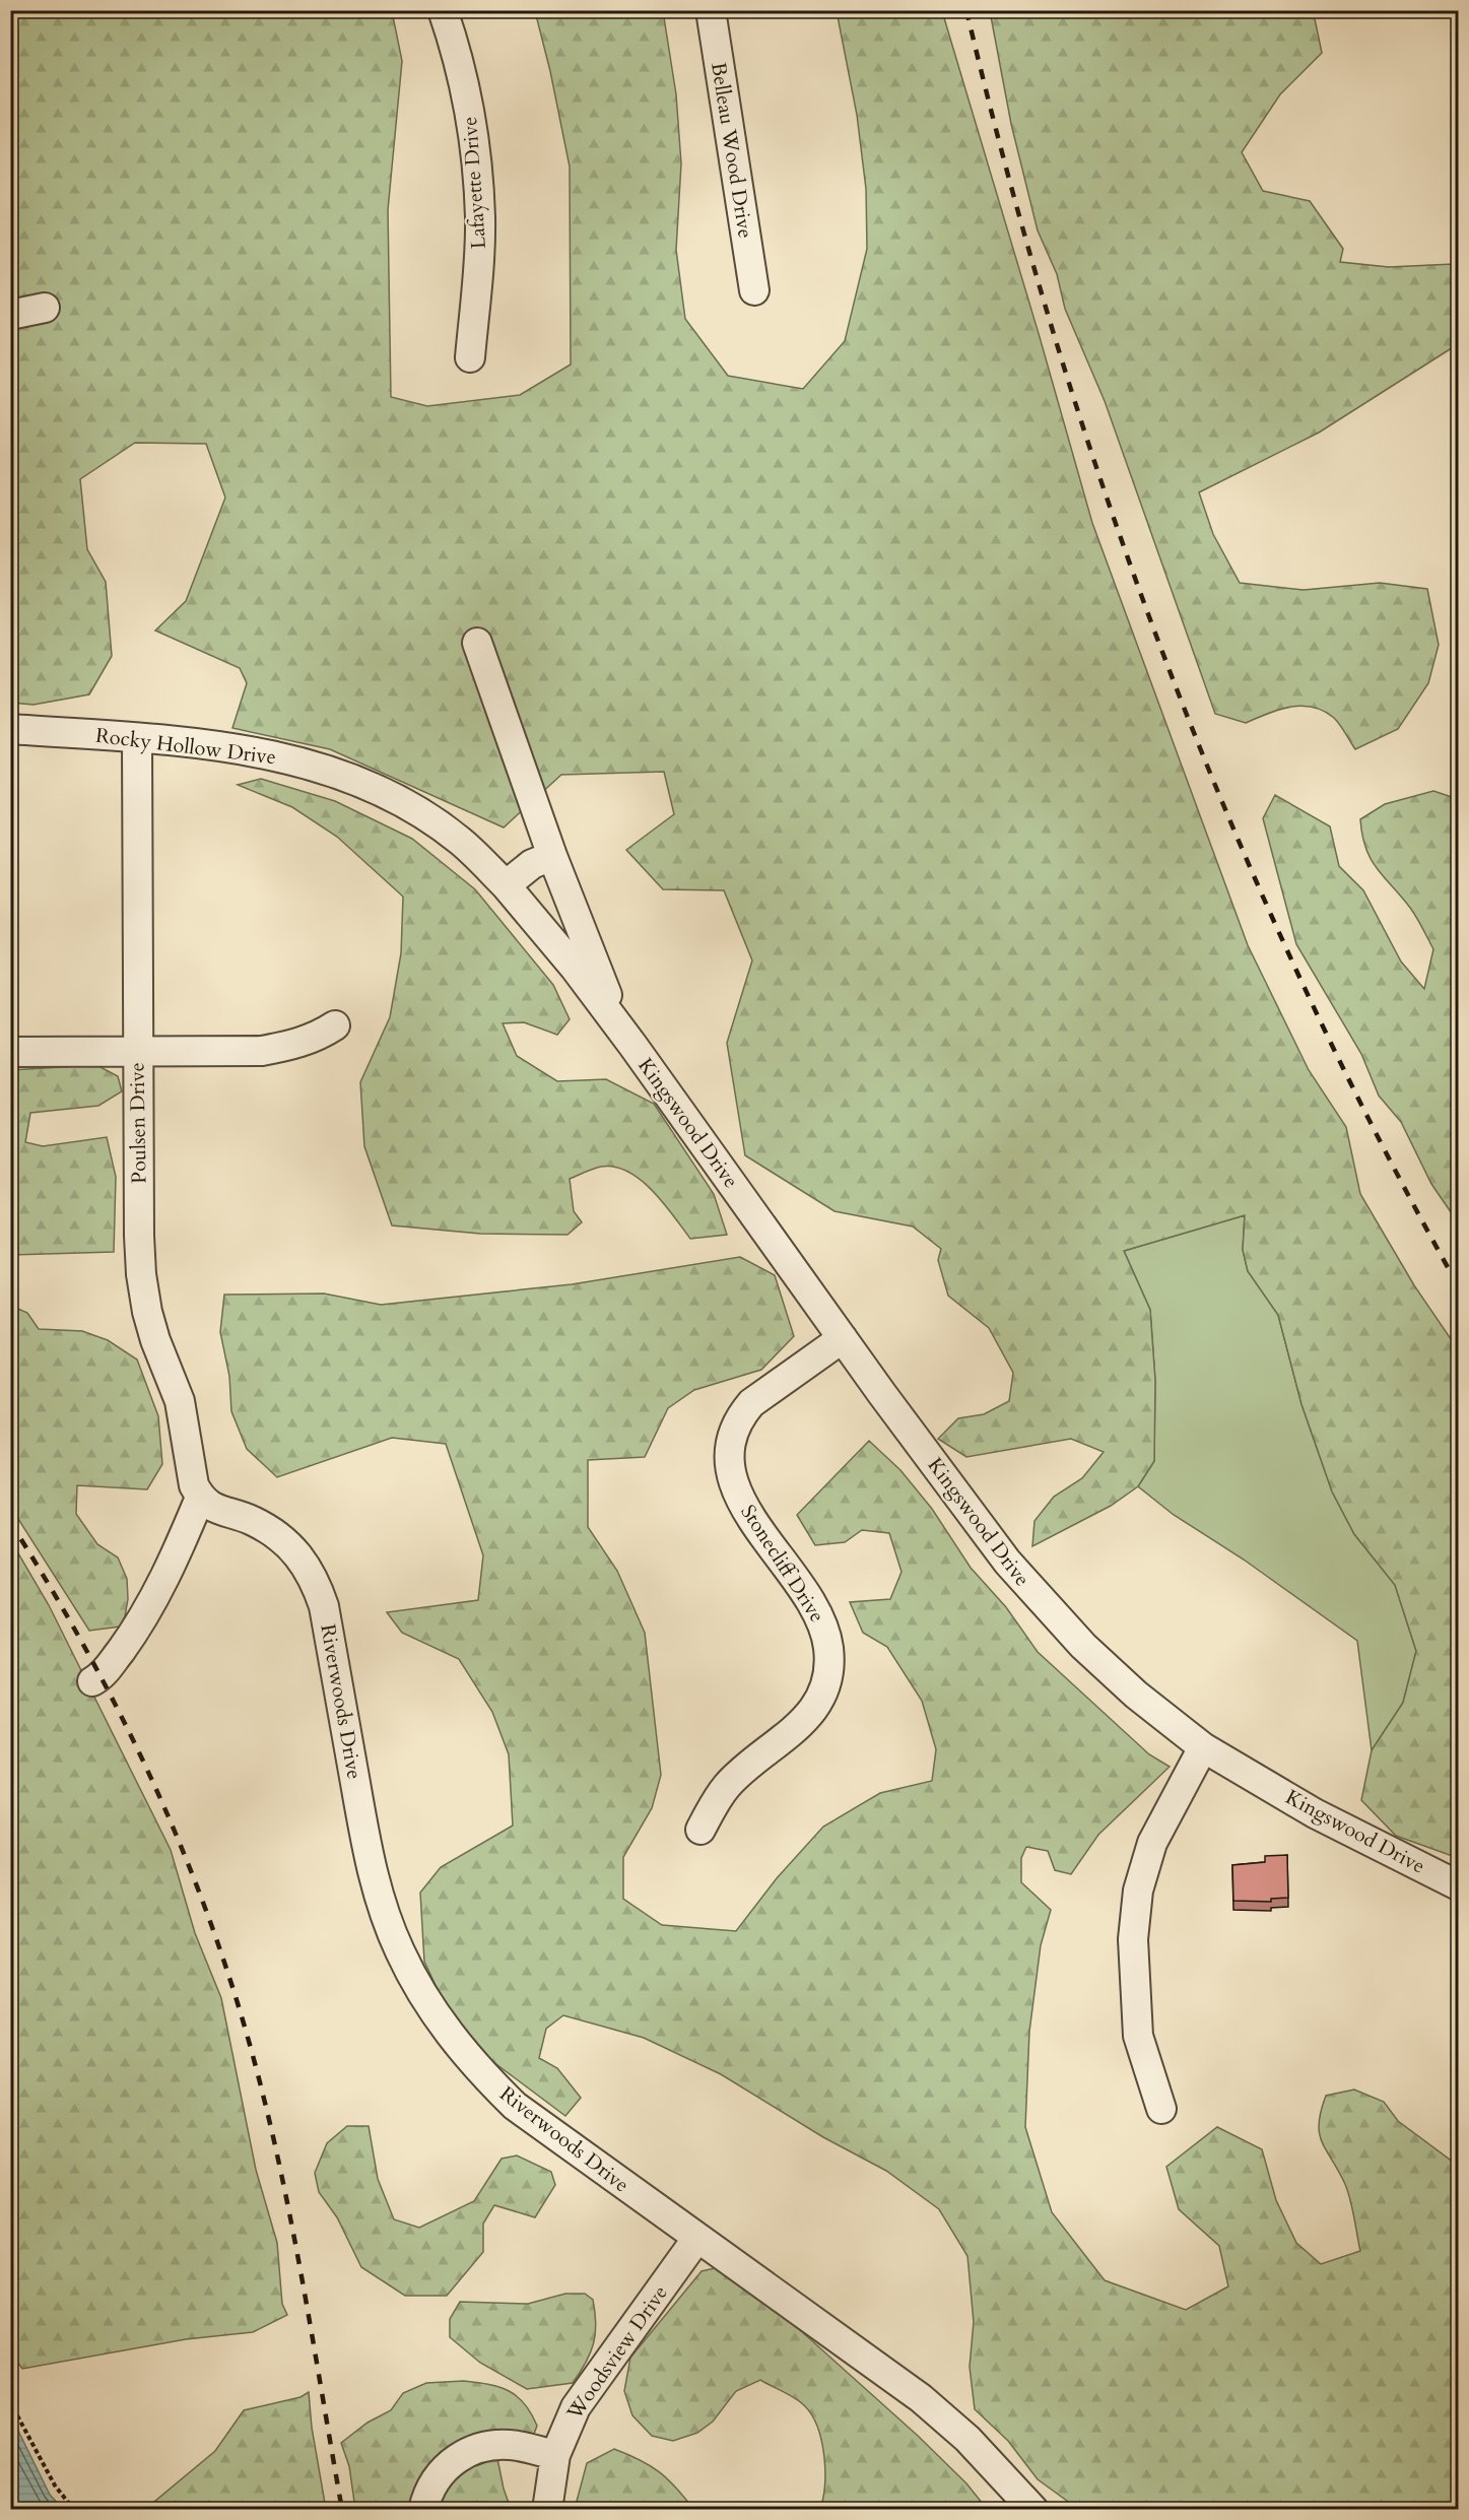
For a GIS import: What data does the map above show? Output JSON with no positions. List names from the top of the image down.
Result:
{
  "streets": {
    "street": [
      "Belleau Wood Drive",
      "Lafayette Drive",
      "Rocky Hollow Drive",
      "Poulsen Drive",
      "Kingswood Drive",
      "Stonecliff Drive",
      "Riverwoods Drive",
      "Woodsview Drive"
    ]
  },
  "crossings": [
    ["Rocky Hollow Drive", "Poulsen Drive"],
    ["Rocky Hollow Drive", "Kingswood Drive"],
    ["Poulsen Drive", "Riverwoods Drive"],
    ["Kingswood Drive", "Stonecliff Drive"],
    ["Riverwoods Drive", "Woodsview Drive"]
  ]
}
